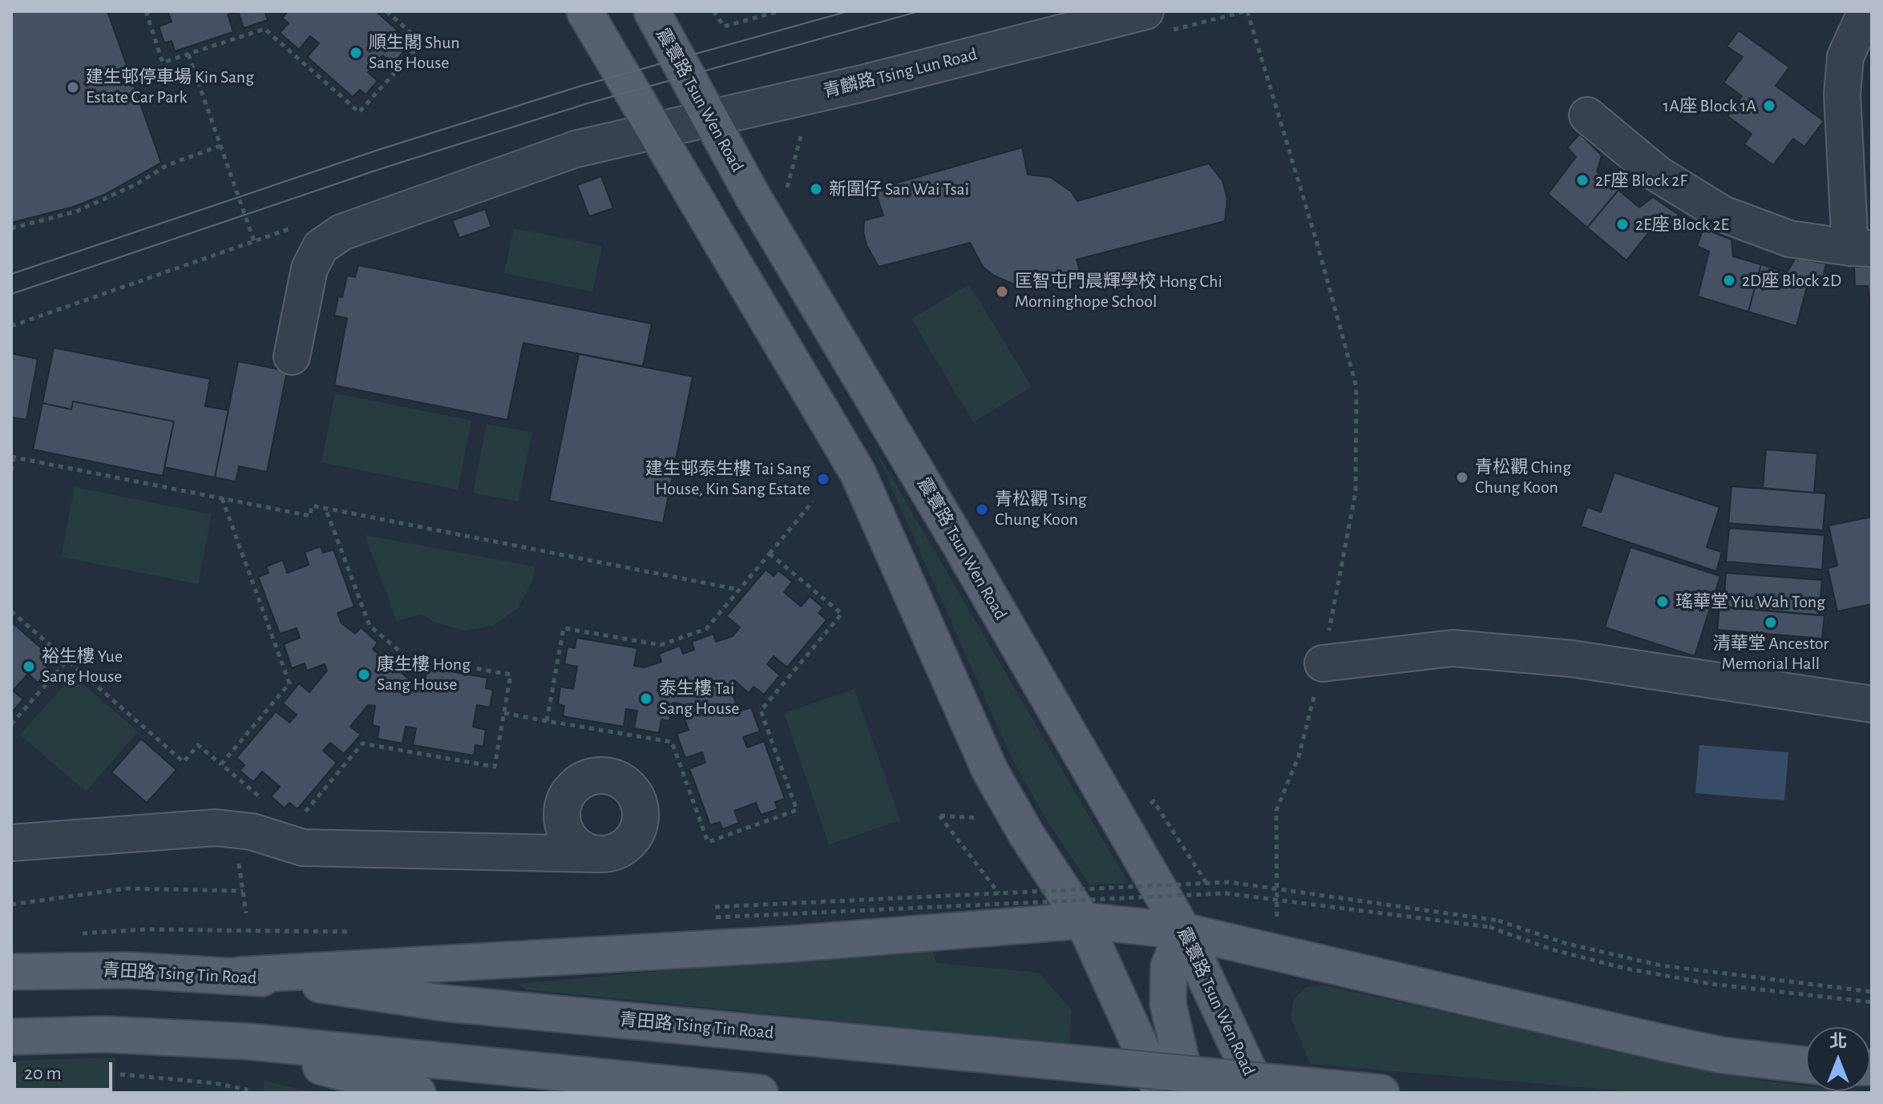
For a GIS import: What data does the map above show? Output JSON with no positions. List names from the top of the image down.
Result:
{
  "streets": {
    "main road": ["震寰路 Tsun Wen Road", "青田路 Tsing Tin Road"],
    "street": ["青麟路 Tsing Lun Road"]
  },
  "crossings": [
    ["青麟路 Tsing Lun Road", "震寰路 Tsun Wen Road"]
  ],
  "places": [
    "順生閣 Shun Sang House",
    "建生邨停車場 Kin Sang Estate Car Park",
    "1A座 Block 1A",
    "2F座 Block 2F",
    "新圍仔 San Wai Tsai",
    "2E座 Block 2E",
    "2D座 Block 2D",
    "匡智屯門晨輝學校 Hong Chi Morninghope School",
    "青松觀 Ching Chung Koon",
    "建生邨泰生樓 Tai Sang House, Kin Sang Estate",
    "青松觀 Tsing Chung Koon",
    "瑤華堂 Yiu Wah Tong",
    "清華堂 Ancestor Memorial Hall",
    "裕生樓 Yue Sang House",
    "康生樓 Hong Sang House",
    "泰生樓 Tai Sang House"
  ],
  "scale_bar": "20 m",
  "north": "top"
}
